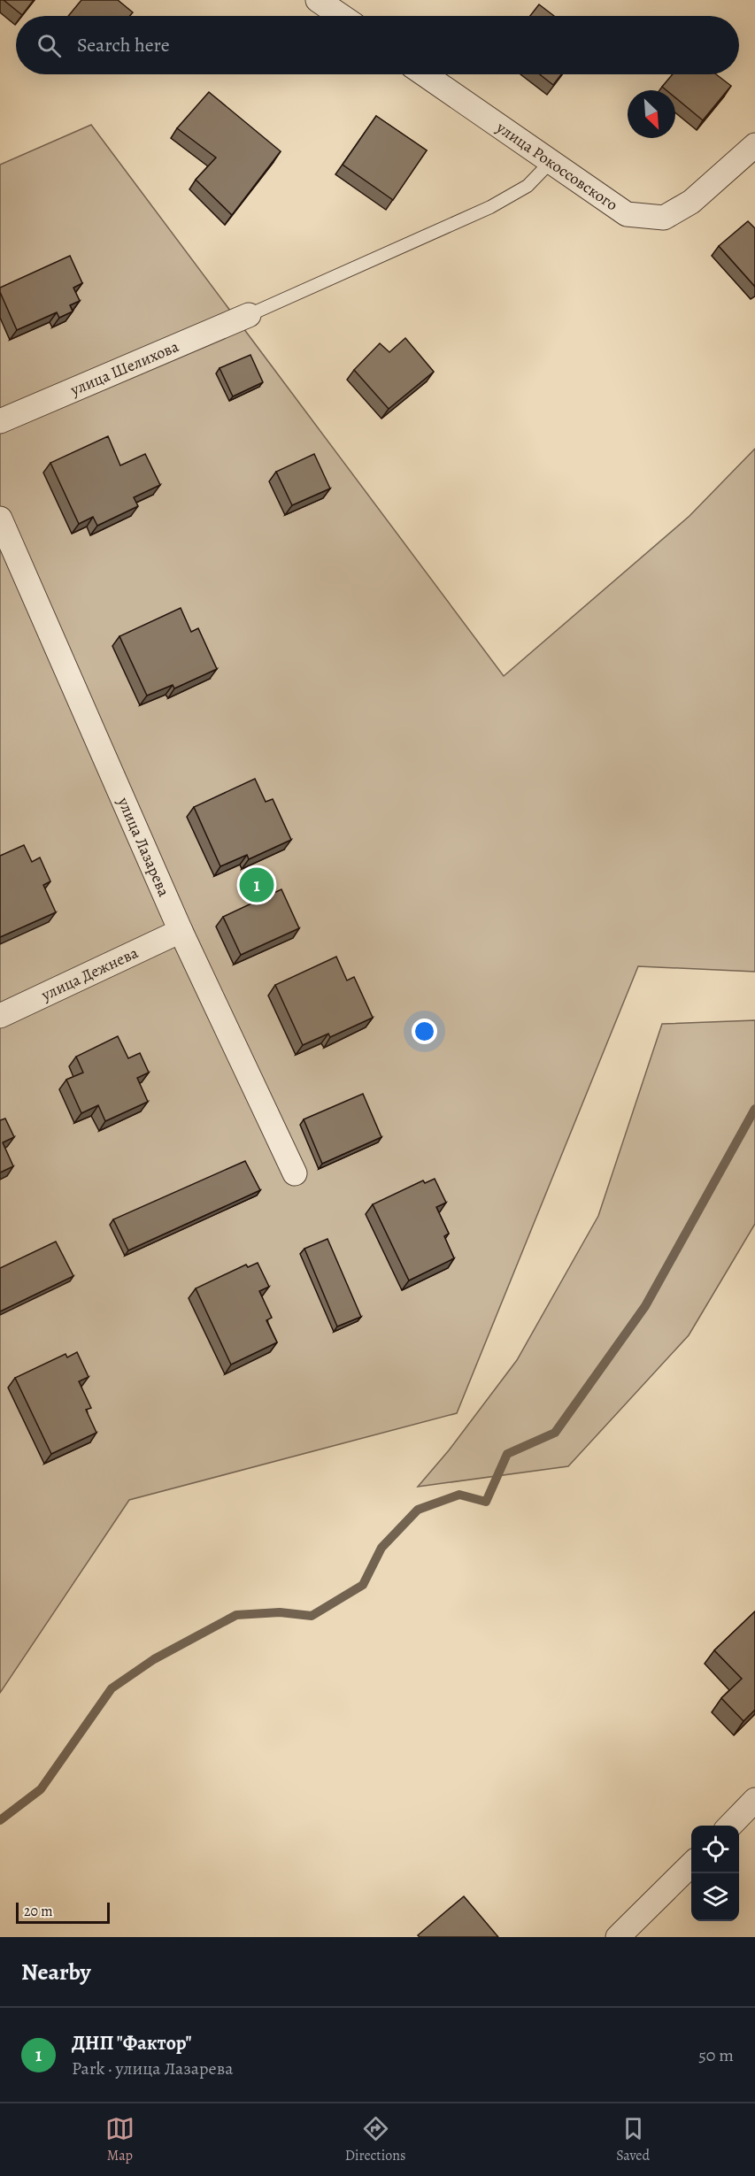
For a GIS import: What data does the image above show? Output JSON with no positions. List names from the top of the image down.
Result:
{
  "streets": {
    "street": [
      "улица Рокоссовского",
      "улица Шелихова",
      "улица Лазарева",
      "улица Дежнева"
    ]
  },
  "crossings": [
    ["улица Лазарева", "улица Дежнева"]
  ],
  "scale_bar": "20 m",
  "north": "bottom right",
  "page": {
    "search": "Search here",
    "pins": "1",
    "scale": "20 m",
    "heading": "Nearby",
    "list": [
      {
        "mark": "1",
        "name": "ДНП \"Фактор\"",
        "note": "Park · улица Лазарева",
        "value": "50 m"
      }
    ],
    "nav": ["Map", "Directions", "Saved"]
  }
}
